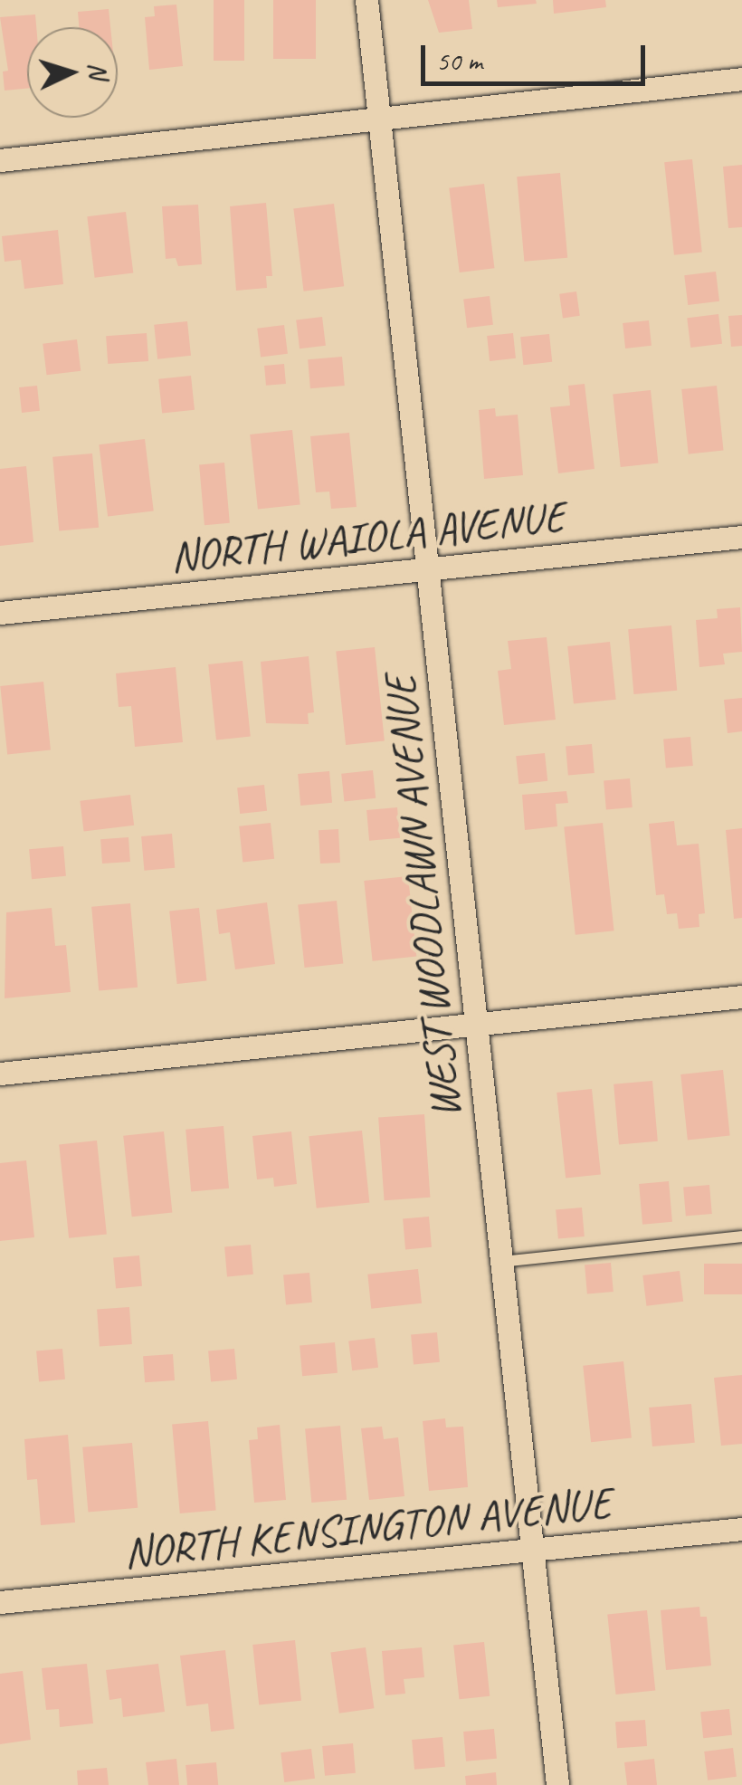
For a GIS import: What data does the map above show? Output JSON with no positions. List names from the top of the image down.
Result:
{
  "streets": {
    "street": ["NORTH WAIOLA AVENUE", "WEST WOODLAWN AVENUE", "NORTH KENSINGTON AVENUE"]
  },
  "crossings": [
    ["NORTH WAIOLA AVENUE", "WEST WOODLAWN AVENUE"],
    ["WEST WOODLAWN AVENUE", "NORTH KENSINGTON AVENUE"]
  ],
  "scale_bar": "50 m",
  "north": "right"
}
